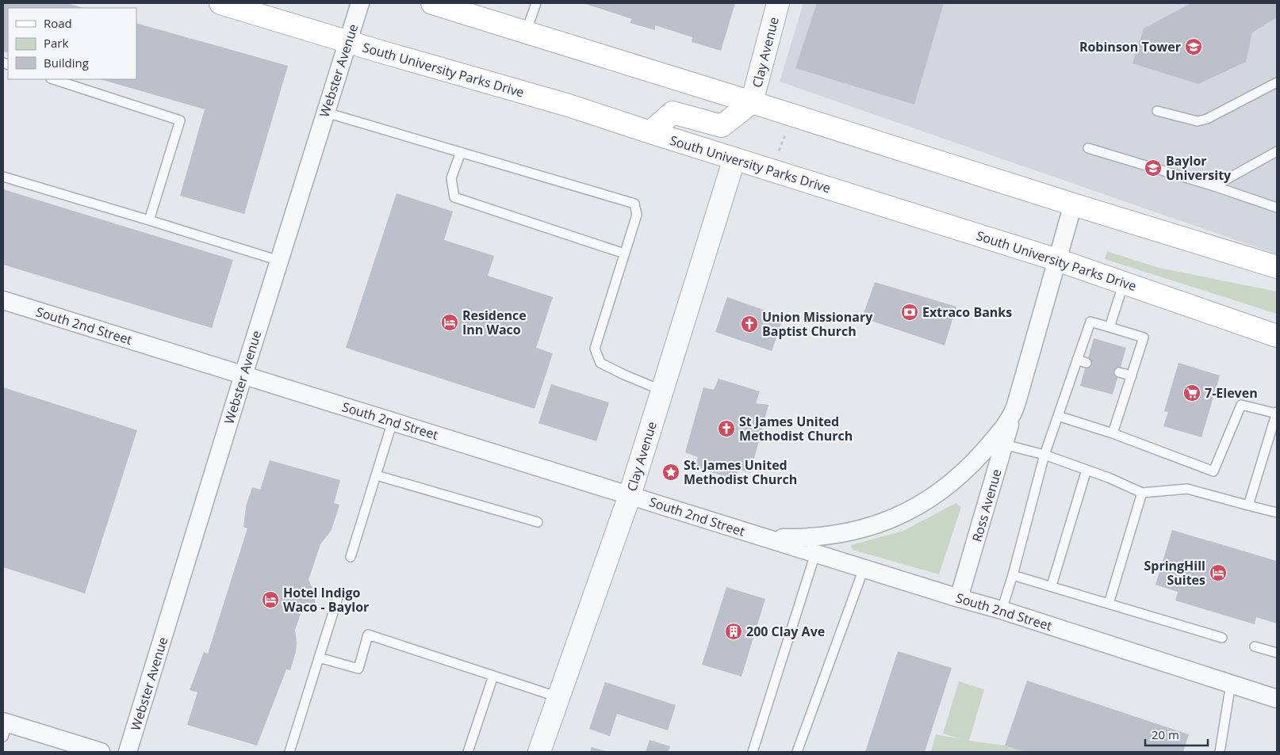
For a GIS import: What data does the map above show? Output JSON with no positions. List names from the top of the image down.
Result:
{
  "streets": {
    "main road": ["South University Parks Drive"],
    "street": [
      "Clay Avenue",
      "Webster Avenue",
      "South 2nd Street",
      "Ross Avenue"
    ]
  },
  "crossings": [
    ["Clay Avenue", "South University Parks Drive"],
    ["Clay Avenue", "South 2nd Street"],
    ["South University Parks Drive", "Webster Avenue"],
    ["South University Parks Drive", "Ross Avenue"],
    ["Webster Avenue", "South 2nd Street"],
    ["South 2nd Street", "Ross Avenue"]
  ],
  "places": {
    "school or university": ["Robinson Tower", "Baylor University"],
    "bank": ["Extraco Banks"],
    "hotel": ["Residence Inn Waco", "SpringHill Suites", "Hotel Indigo Waco - Baylor"],
    "church": ["Union Missionary Baptist Church", "St James United Methodist Church"],
    "supermarket": ["7-Eleven"],
    "place": ["St. James United Methodist Church"],
    "building": ["200 Clay Ave"]
  },
  "legend": ["Road", "Park", "Building"],
  "scale_bar": "20 m"
}
